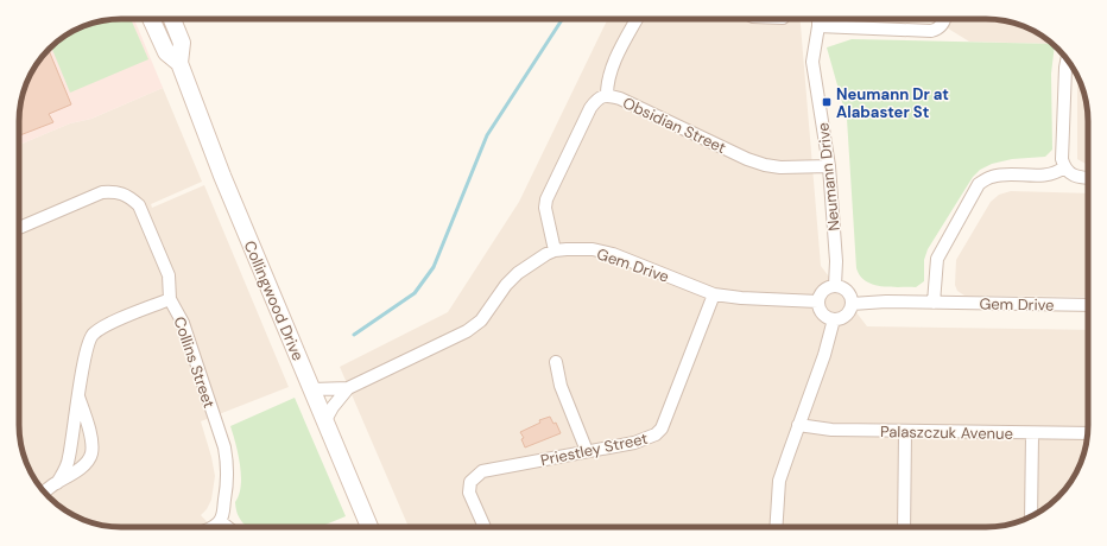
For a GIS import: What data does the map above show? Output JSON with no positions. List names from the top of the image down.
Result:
{
  "streets": {
    "main road": ["Collingwood Drive"],
    "street": [
      "Obsidian Street",
      "Neumann Drive",
      "Gem Drive",
      "Collins Street",
      "Palaszczuk Avenue",
      "Priestley Street"
    ]
  },
  "crossings": [
    ["Obsidian Street", "Neumann Drive"],
    ["Obsidian Street", "Gem Drive"],
    ["Neumann Drive", "Gem Drive"],
    ["Gem Drive", "Collingwood Drive"],
    ["Gem Drive", "Priestley Street"]
  ],
  "places": {
    "transit": ["Neumann Dr at Alabaster St"]
  }
}
